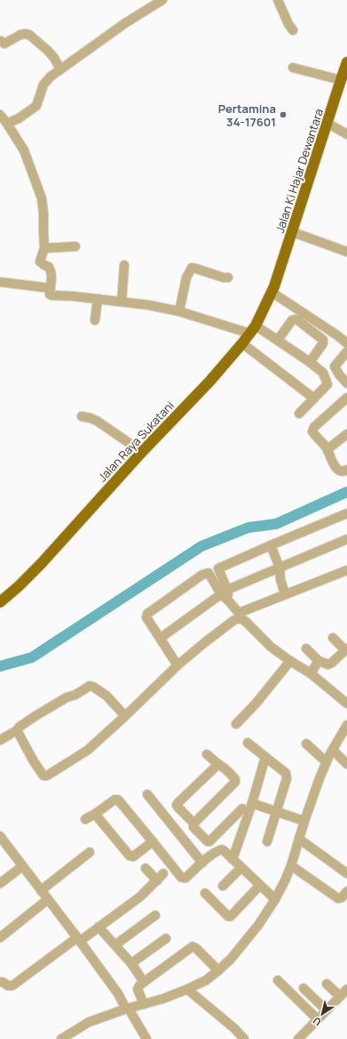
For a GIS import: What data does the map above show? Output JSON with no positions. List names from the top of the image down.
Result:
{
  "streets": {
    "main road": ["Jalan Ki Hajar Dewantara", "Jalan Raya Sukatani"]
  },
  "crossings": [
    ["Jalan Ki Hajar Dewantara", "Jalan Raya Sukatani"]
  ],
  "places": ["Pertamina 34-17601"],
  "north": "bottom left"
}
